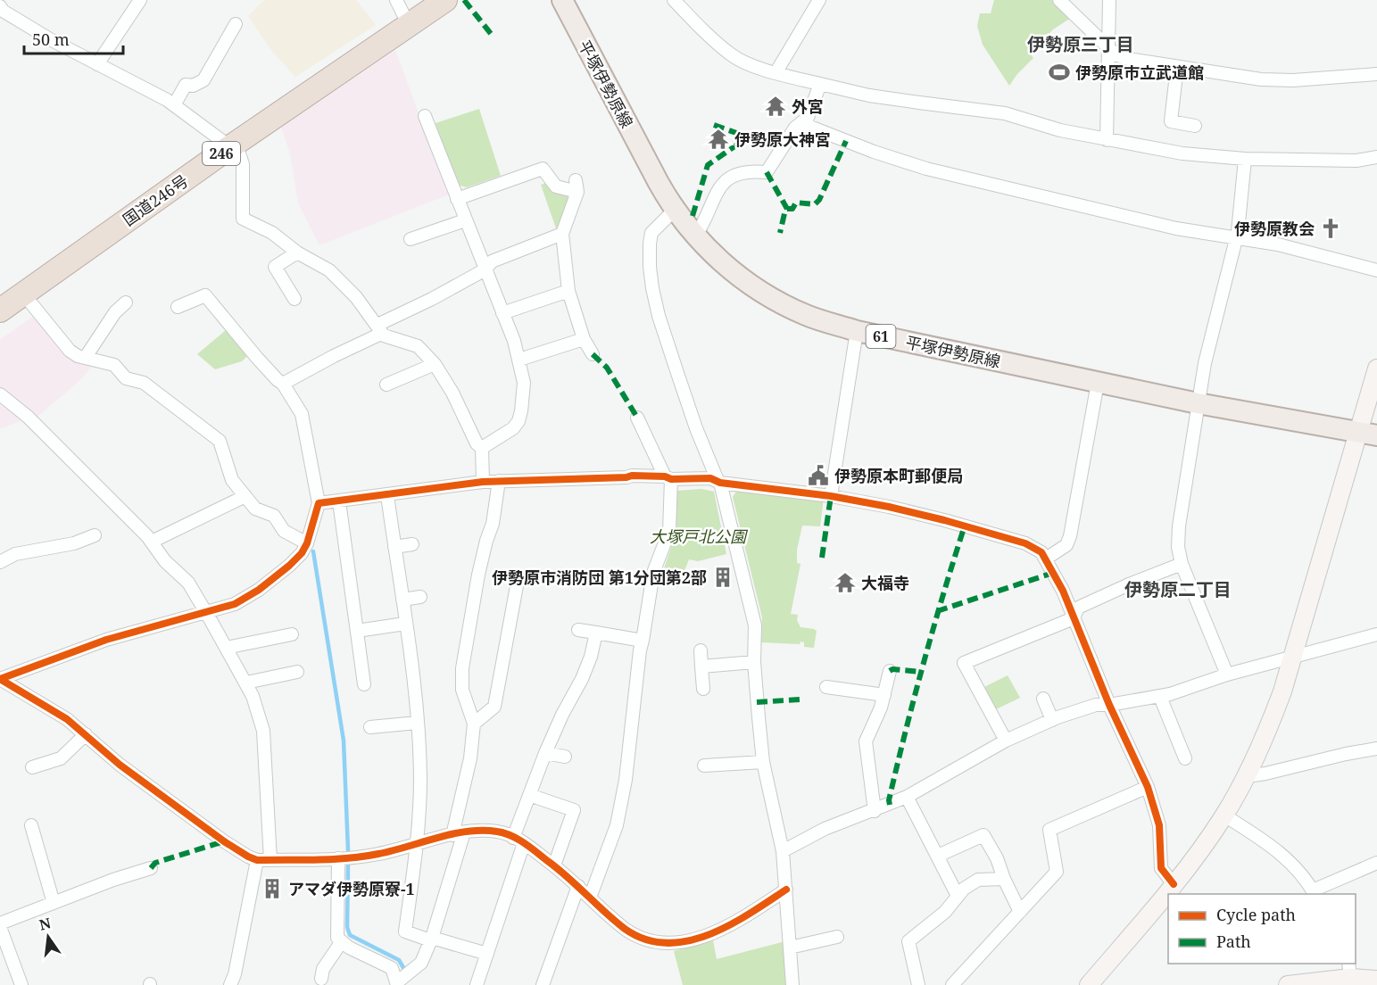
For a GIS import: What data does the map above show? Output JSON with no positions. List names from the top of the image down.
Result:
{
  "streets": {
    "highway": ["246", "国道246号"],
    "main road": ["平塚伊勢原線", "61"]
  },
  "districts": ["伊勢原三丁目", "伊勢原二丁目"],
  "parks": ["大塚戸北公園"],
  "places": {
    "sports": ["伊勢原市立武道館"],
    "temple": ["外宮", "伊勢原大神宮", "大福寺"],
    "church": ["伊勢原教会"],
    "public building": ["伊勢原本町郵便局"],
    "building": ["伊勢原市消防団 第1分団第2部", "アマダ伊勢原寮-1"]
  },
  "legend": ["Cycle path", "Path"],
  "scale_bar": "50 m",
  "north": "top"
}
